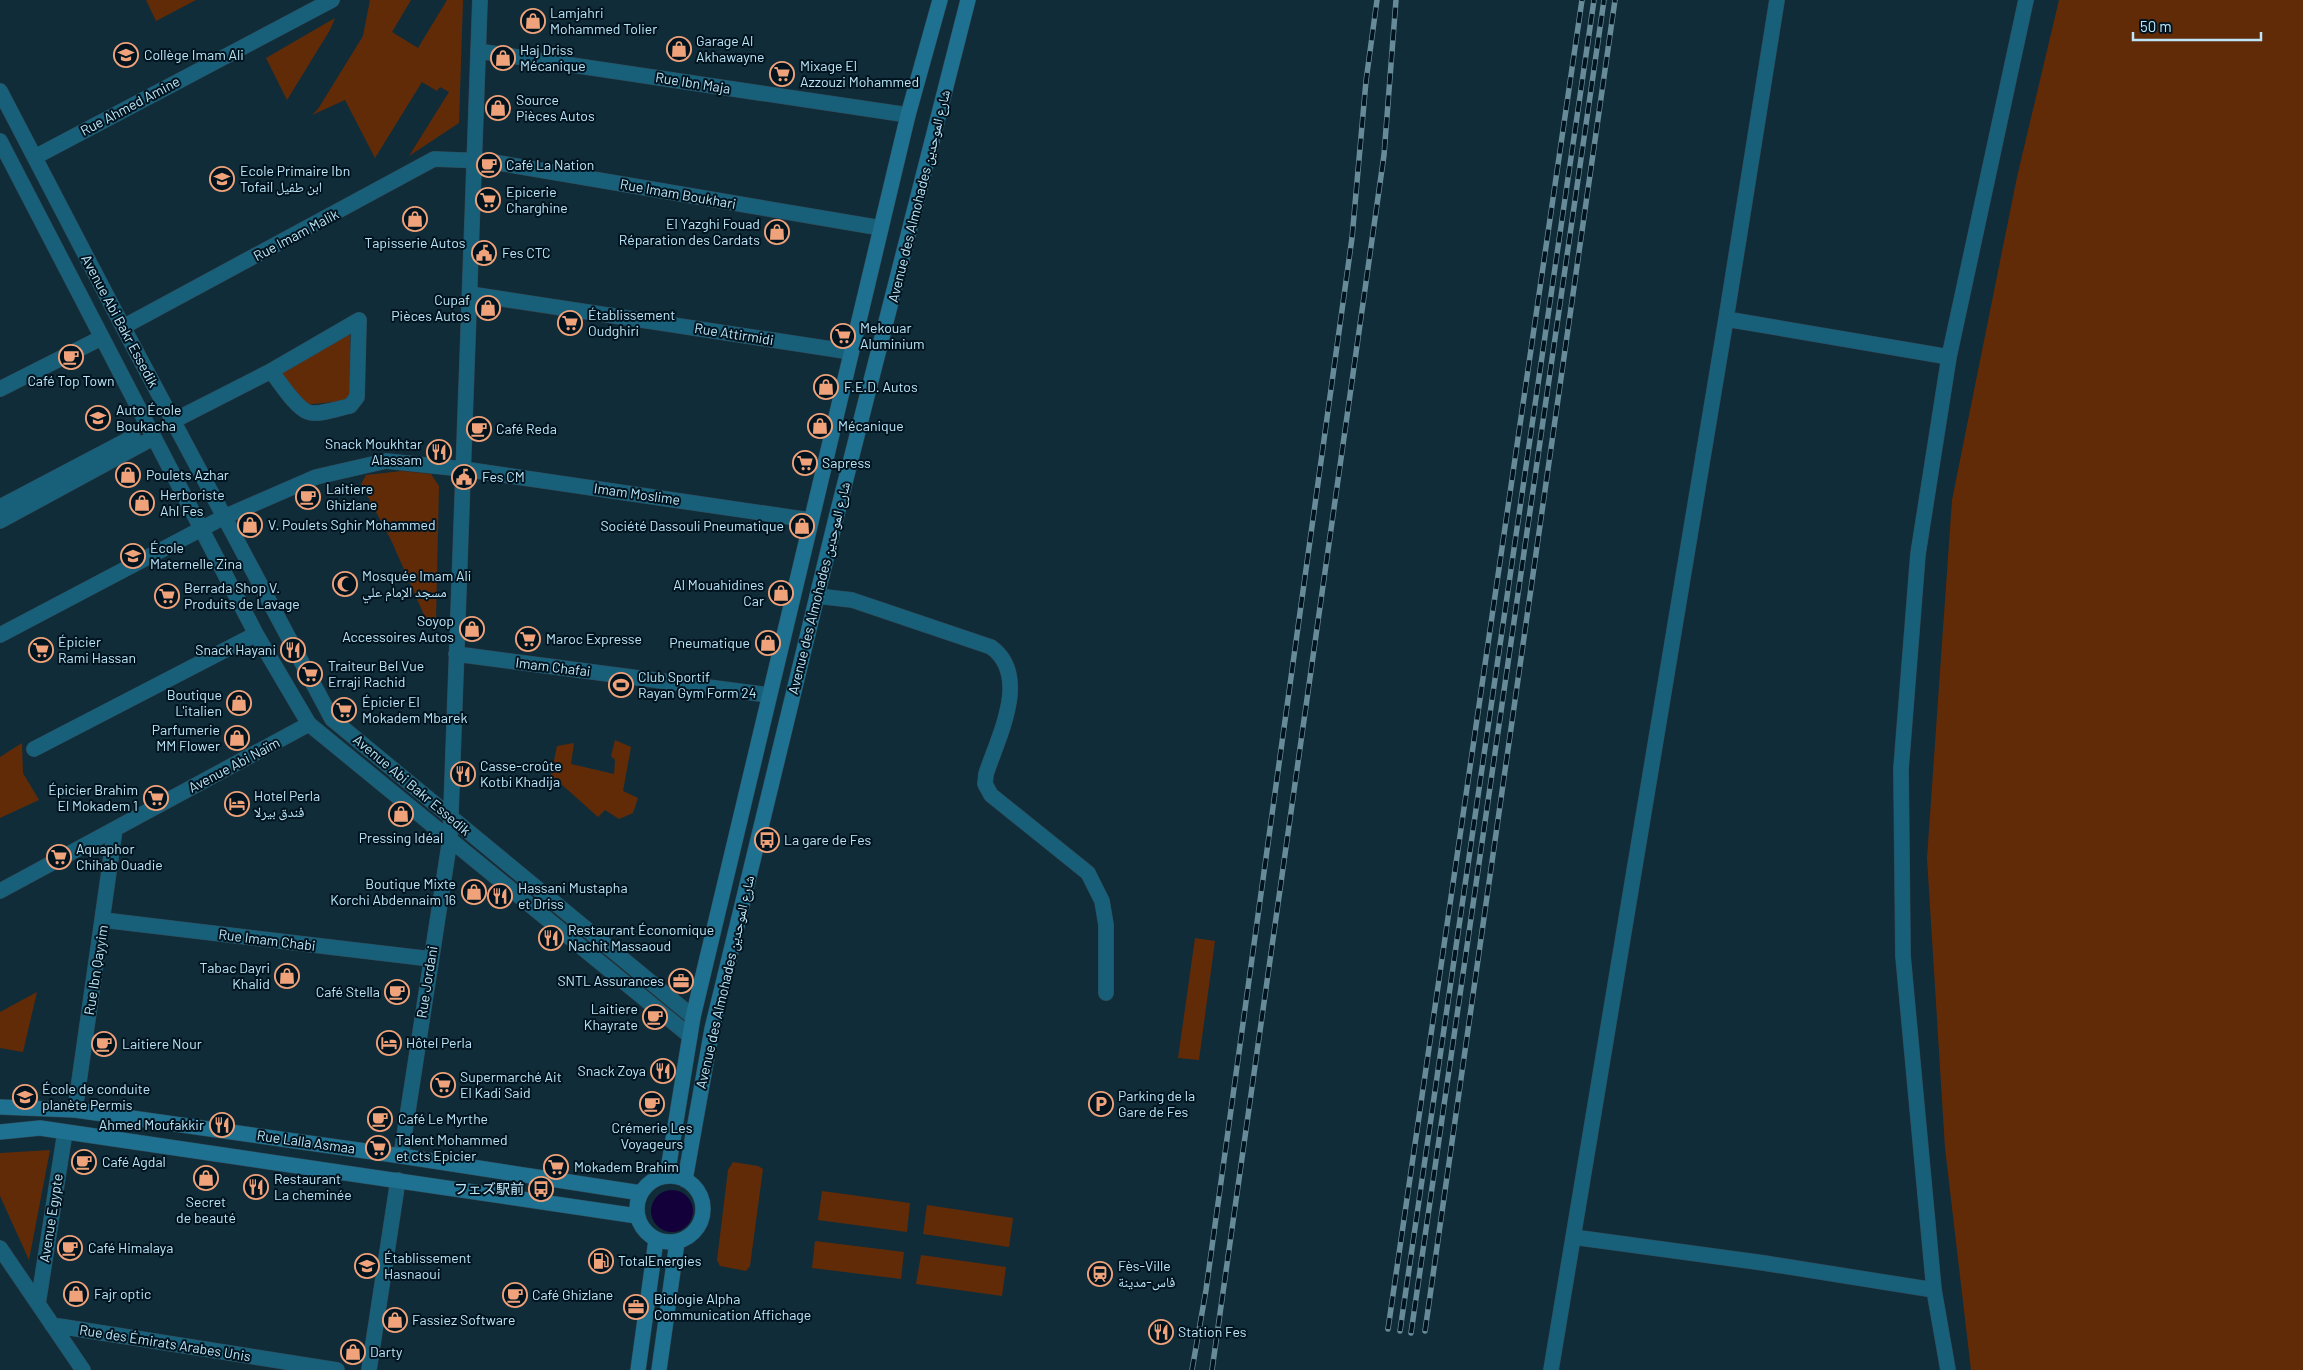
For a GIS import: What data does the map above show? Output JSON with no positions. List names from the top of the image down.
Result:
{
  "streets": {
    "street": [
      "Rue Ibn Maja",
      "Rue Ahmed Amine",
      "Rue Imam Boukhari",
      "Avenue des Almohades شارع الموحدين",
      "Rue Imam Malik",
      "Avenue Abi Bakr Essedik",
      "Rue Attirmidi",
      "Imam Moslime",
      "Imam Chafai",
      "Avenue Abi Naïm",
      "Rue Imam Chabi",
      "Rue Ibn Qayyim",
      "Rue Jordani",
      "Rue Lalla Asmaa",
      "Avenue Egypte",
      "Rue des Émirats Arabes Unis"
    ]
  },
  "crossings": [
    ["Rue Ibn Maja", "Avenue des Almohades شارع الموحدين"],
    ["Rue Ibn Maja", "Rue Jordani"],
    ["Rue Ahmed Amine", "Avenue Abi Bakr Essedik"],
    ["Rue Imam Boukhari", "Avenue des Almohades شارع الموحدين"],
    ["Rue Imam Boukhari", "Rue Imam Malik"],
    ["Rue Imam Boukhari", "Rue Jordani"],
    ["Avenue des Almohades شارع الموحدين", "Avenue Abi Bakr Essedik"],
    ["Avenue des Almohades شارع الموحدين", "Rue Attirmidi"],
    ["Avenue des Almohades شارع الموحدين", "Imam Moslime"],
    ["Avenue des Almohades شارع الموحدين", "Imam Chafai"],
    ["Avenue des Almohades شارع الموحدين", "Rue Lalla Asmaa"],
    ["Rue Imam Malik", "Avenue Abi Bakr Essedik"],
    ["Rue Imam Malik", "Rue Jordani"],
    ["Avenue Abi Bakr Essedik", "Imam Moslime"],
    ["Avenue Abi Bakr Essedik", "Avenue Abi Naïm"],
    ["Avenue Abi Bakr Essedik", "Rue Jordani"],
    ["Rue Attirmidi", "Rue Jordani"],
    ["Imam Moslime", "Rue Jordani"],
    ["Imam Chafai", "Rue Jordani"],
    ["Avenue Abi Naïm", "Rue Ibn Qayyim"],
    ["Rue Imam Chabi", "Rue Ibn Qayyim"],
    ["Rue Imam Chabi", "Rue Jordani"],
    ["Rue Ibn Qayyim", "Rue Lalla Asmaa"],
    ["Rue Jordani", "Rue Lalla Asmaa"],
    ["Rue Lalla Asmaa", "Avenue Egypte"]
  ],
  "places": {
    "shop": [
      "Lamjahri Mohammed Tolier",
      "Garage Al Akhawayne",
      "Haj Driss Mécanique",
      "Source Pièces Autos",
      "Tapisserie Autos",
      "El Yazghi Fouad Réparation des Cardats",
      "Cupaf Pièces Autos",
      "F.E.D. Autos",
      "Mécanique",
      "Poulets Azhar",
      "Herboriste Ahl Fes",
      "V. Poulets Sghir Mohammed",
      "Société Dassouli Pneumatique",
      "Al Mouahidines Car",
      "Soyop Accessoires Autos",
      "Pneumatique",
      "Boutique L'italien",
      "Parfumerie MM Flower",
      "Pressing Idéal",
      "Boutique Mixte Korchi Abdennaim 16",
      "Tabac Dayri Khalid",
      "Secret de beauté",
      "Fajr optic",
      "Fassiez Software",
      "Darty"
    ],
    "school or university": [
      "Collège Imam Ali",
      "Ecole Primaire Ibn Tofail ابن طفيل",
      "Auto École Boukacha",
      "École Maternelle Zina",
      "École de conduite planète Permis",
      "Établissement Hasnaoui"
    ],
    "supermarket": [
      "Mixage El Azzouzi Mohammed",
      "Epicerie Charghine",
      "Établissement Oudghiri",
      "Mekouar Aluminium",
      "Sapress",
      "Berrada Shop V. Produits de Lavage",
      "Maroc Expresse",
      "Épicier Rami Hassan",
      "Traiteur Bel Vue Erraji Rachid",
      "Épicier El Mokadem Mbarek",
      "Épicier Brahim El Mokadem 1",
      "Aquaphor Chihab Ouadie",
      "Supermarché Ait El Kadi Said",
      "Talent Mohammed et cts Epicier",
      "Mokadem Brahim"
    ],
    "cafe": [
      "Café La Nation",
      "Café Top Town",
      "Café Reda",
      "Laitiere Ghizlane",
      "Café Stella",
      "Laitiere Khayrate",
      "Laitiere Nour",
      "Crémerie Les Voyageurs",
      "Café Le Myrthe",
      "Café Agdal",
      "Café Himalaya",
      "Café Ghizlane"
    ],
    "public building": ["Fes CTC", "Fes CM"],
    "restaurant": [
      "Snack Moukhtar Alassam",
      "Snack Hayani",
      "Casse-croûte Kotbi Khadija",
      "Hassani Mustapha et Driss",
      "Restaurant Économique Nachit Massaoud",
      "Snack Zoya",
      "Ahmed Moufakkir",
      "Restaurant La cheminée",
      "Station Fes"
    ],
    "mosque": ["Mosquée Imam Ali مسجد الإمام علي"],
    "sports": ["Club Sportif Rayan Gym Form 24"],
    "hotel": ["Hotel Perla فندق بيرلا", "Hôtel Perla"],
    "bus stop": ["La gare de Fes", "フェズ駅前"],
    "office": ["SNTL Assurances", "Biologie Alpha Communication Affichage"],
    "parking": ["Parking de la Gare de Fes"],
    "fuel station": ["TotalEnergies"],
    "station": ["Fès-Ville فاس-مدينة"]
  },
  "scale_bar": "50 m"
}
